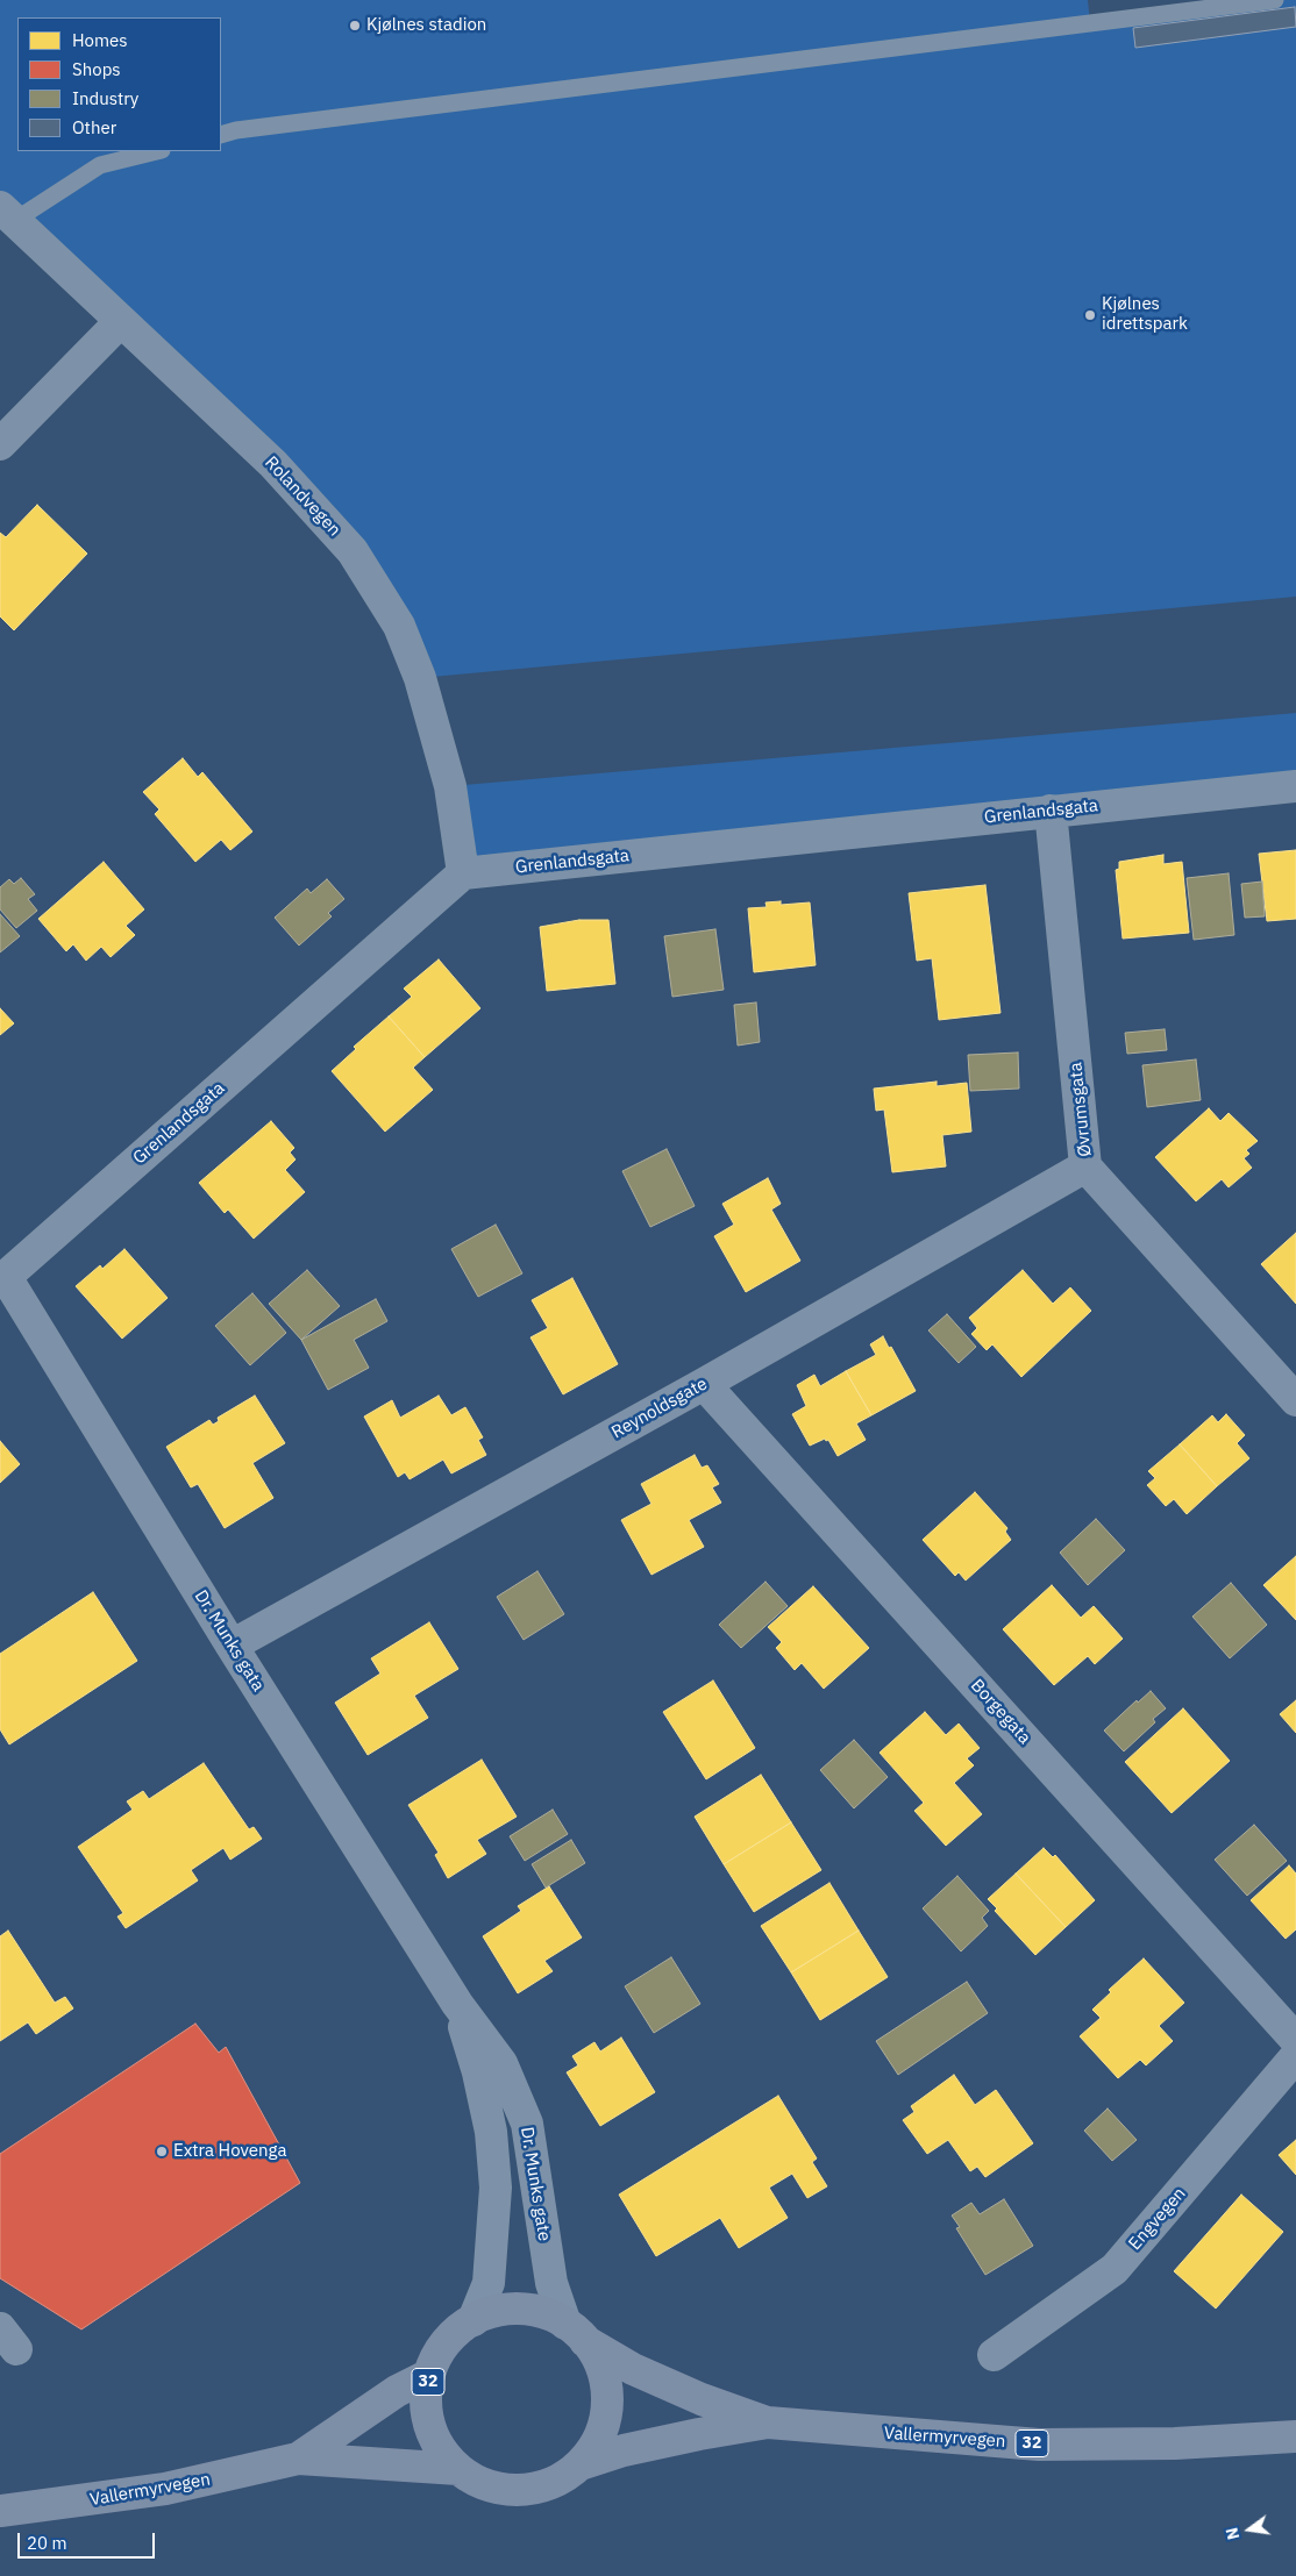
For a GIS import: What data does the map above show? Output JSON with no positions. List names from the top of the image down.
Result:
{
  "streets": {
    "main road": ["32", "Vallermyrvegen"],
    "street": [
      "Rolandvegen",
      "Grenlandsgata",
      "Øvrumsgata",
      "Reynoldsgate",
      "Dr. Munks gata",
      "Borgegata",
      "Dr. Munks gate",
      "Engvegen"
    ]
  },
  "crossings": [
    ["Rolandvegen", "Grenlandsgata"],
    ["Grenlandsgata", "Øvrumsgata"],
    ["Grenlandsgata", "Dr. Munks gata"],
    ["Øvrumsgata", "Reynoldsgate"],
    ["Reynoldsgate", "Dr. Munks gata"],
    ["Reynoldsgate", "Borgegata"],
    ["Dr. Munks gata", "Dr. Munks gate"],
    ["Dr. Munks gate", "32"],
    ["Dr. Munks gate", "Vallermyrvegen"],
    ["32", "Vallermyrvegen"]
  ],
  "places": ["Kjølnes stadion", "Kjølnes idrettspark", "Extra Hovenga"],
  "legend": [
    "Homes",
    "Shops",
    "Industry",
    "Other"
  ],
  "scale_bar": "20 m",
  "north": "left"
}
